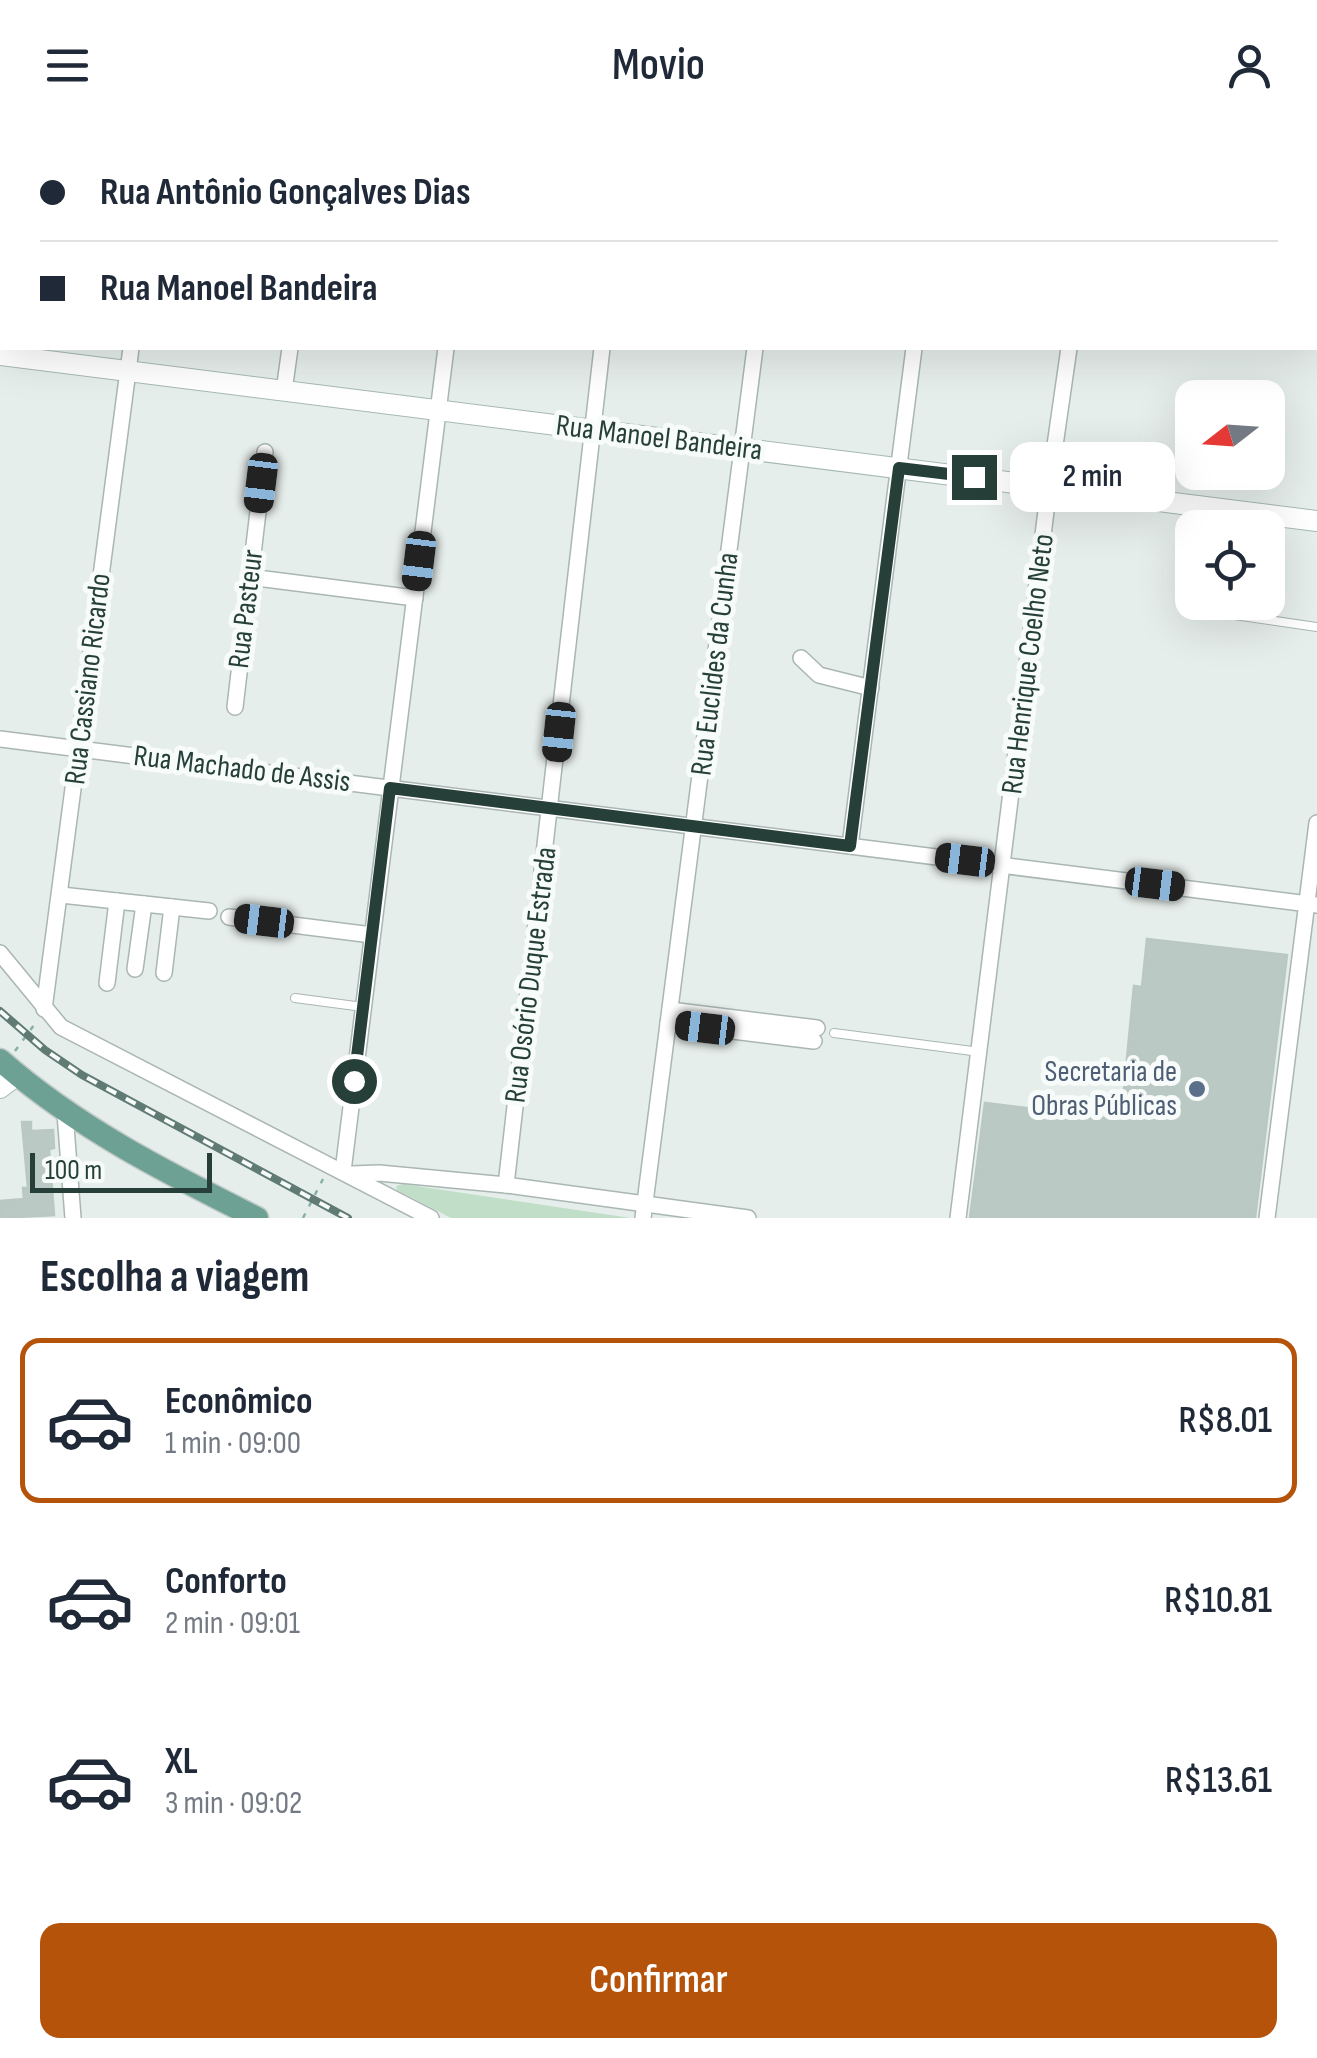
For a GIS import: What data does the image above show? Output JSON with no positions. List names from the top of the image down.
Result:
{
  "streets": {
    "street": [
      "Rua Manoel Bandeira",
      "Rua Pasteur",
      "Rua Euclides da Cunha",
      "Rua Henrique Coelho Neto",
      "Rua Cassiano Ricardo",
      "Rua Machado de Assis",
      "Rua Osório Duque Estrada"
    ]
  },
  "crossings": [
    ["Rua Manoel Bandeira", "Rua Euclides da Cunha"],
    ["Rua Manoel Bandeira", "Rua Henrique Coelho Neto"],
    ["Rua Manoel Bandeira", "Rua Cassiano Ricardo"],
    ["Rua Manoel Bandeira", "Rua Osório Duque Estrada"],
    ["Rua Euclides da Cunha", "Rua Machado de Assis"],
    ["Rua Henrique Coelho Neto", "Rua Machado de Assis"],
    ["Rua Cassiano Ricardo", "Rua Machado de Assis"],
    ["Rua Machado de Assis", "Rua Osório Duque Estrada"]
  ],
  "places": ["Secretaria de Obras Públicas"],
  "scale_bar": "100 m",
  "north": "left",
  "page": {
    "header": "Movio",
    "banner": ["Rua Antônio Gonçalves Dias", "Rua Manoel Bandeira"],
    "bubble": "2 min",
    "scale": "100 m",
    "heading": "Escolha a viagem",
    "list": [
      {
        "name": "Econômico",
        "note": "1 min · 09:00",
        "value": "R$8.01"
      },
      {
        "name": "Conforto",
        "note": "2 min · 09:01",
        "value": "R$10.81"
      },
      {
        "name": "XL",
        "note": "3 min · 09:02",
        "value": "R$13.61"
      }
    ],
    "buttons": "Confirmar"
  }
}
